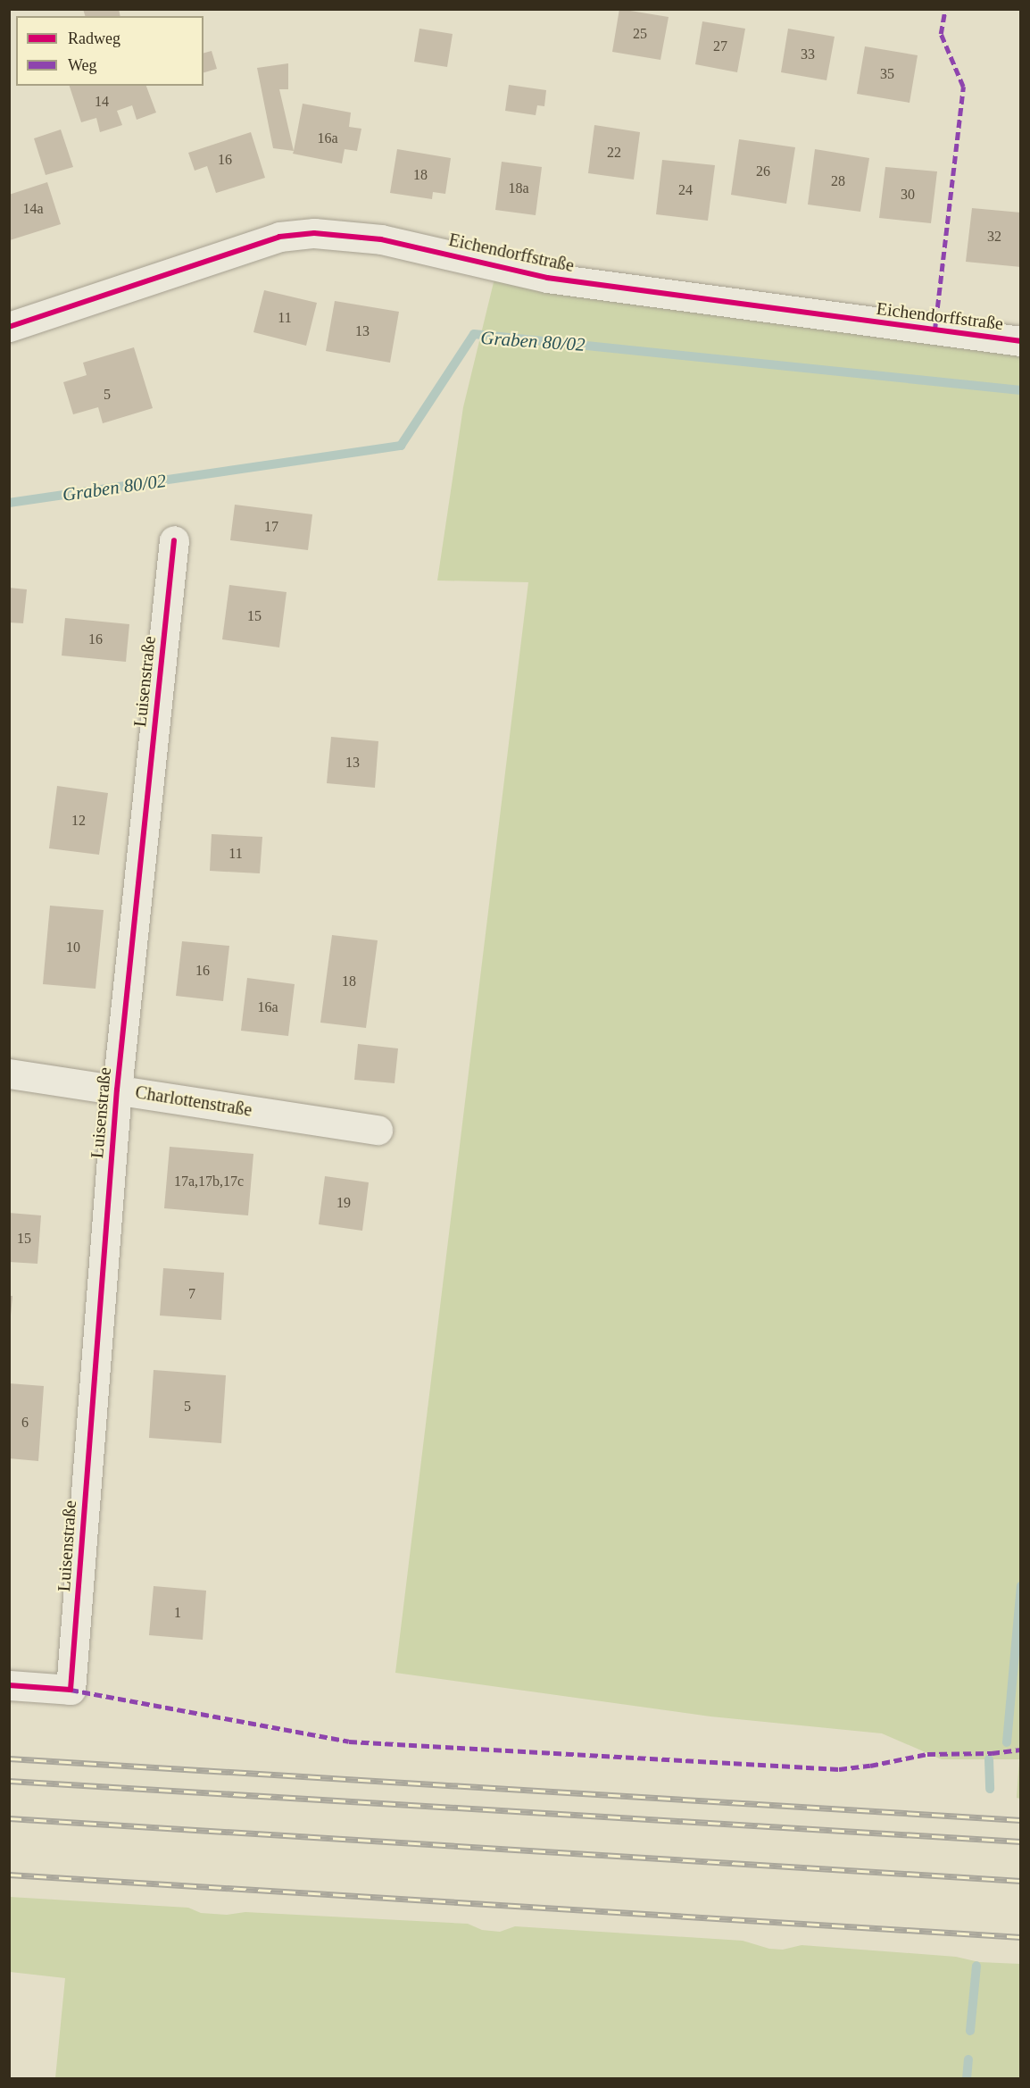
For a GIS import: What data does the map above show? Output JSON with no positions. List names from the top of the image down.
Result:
{
  "streets": {
    "street": ["Eichendorffstraße", "Luisenstraße", "Charlottenstraße"]
  },
  "crossings": [
    ["Luisenstraße", "Charlottenstraße"]
  ],
  "water": ["Graben 80/02"],
  "house_numbers": [
    "25",
    "27",
    "33",
    "35",
    "14",
    "16a",
    "22",
    "16",
    "26",
    "18",
    "28",
    "18a",
    "24",
    "30",
    "14a",
    "32",
    "11",
    "13",
    "5",
    "17",
    "15",
    "16",
    "13",
    "12",
    "11",
    "10",
    "16",
    "18",
    "16a",
    "17a,17b,17c",
    "19",
    "15",
    "7",
    "5",
    "6",
    "1"
  ],
  "legend": ["Radweg", "Weg"]
}
